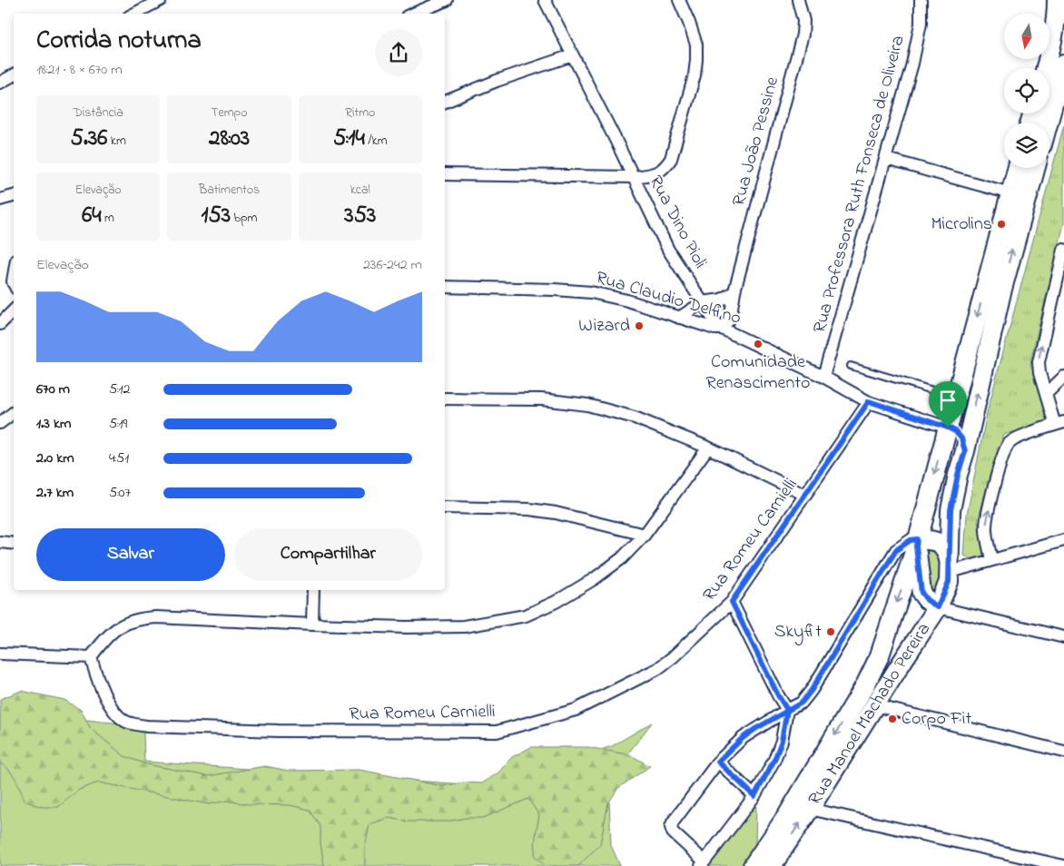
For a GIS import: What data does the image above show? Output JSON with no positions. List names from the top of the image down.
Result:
{
  "streets": {
    "main road": ["Rua Manoel Machado Pereira"],
    "street": [
      "Rua João Pessine",
      "Rua Professora Ruth Fonseca de Oliveira",
      "Rua Dino Pioli",
      "Rua Claudio Delfino",
      "Rua Romeu Carnielli"
    ]
  },
  "crossings": [
    ["Rua João Pessine", "Rua Dino Pioli"],
    ["Rua João Pessine", "Rua Claudio Delfino"],
    ["Rua Professora Ruth Fonseca de Oliveira", "Rua Claudio Delfino"],
    ["Rua Dino Pioli", "Rua Claudio Delfino"],
    ["Rua Claudio Delfino", "Rua Romeu Carnielli"],
    ["Rua Claudio Delfino", "Rua Manoel Machado Pereira"]
  ],
  "places": [
    "Microlins",
    "Wizard",
    "Comunidade Renascimento",
    "Skyfit",
    "Corpo Fit"
  ],
  "north": "bottom",
  "page": {
    "heading": ["Corrida noturna", "18:21 · 8 × 670 m"],
    "stats": [
      ["Distância", "5.36 km"],
      ["Tempo", "28:03"],
      ["Ritmo", "5:14 /km"],
      ["Elevação", "64 m"],
      ["Batimentos", "153 bpm"],
      ["kcal", "353"]
    ],
    "chart": ["Elevação", "236–242 m"],
    "list": [
      {
        "name": "670 m",
        "note": "5:12"
      },
      {
        "name": "1.3 km",
        "note": "5:19"
      },
      {
        "name": "2.0 km",
        "note": "4:51"
      },
      {
        "name": "2.7 km",
        "note": "5:07"
      }
    ],
    "buttons": ["Salvar", "Compartilhar"]
  }
}
